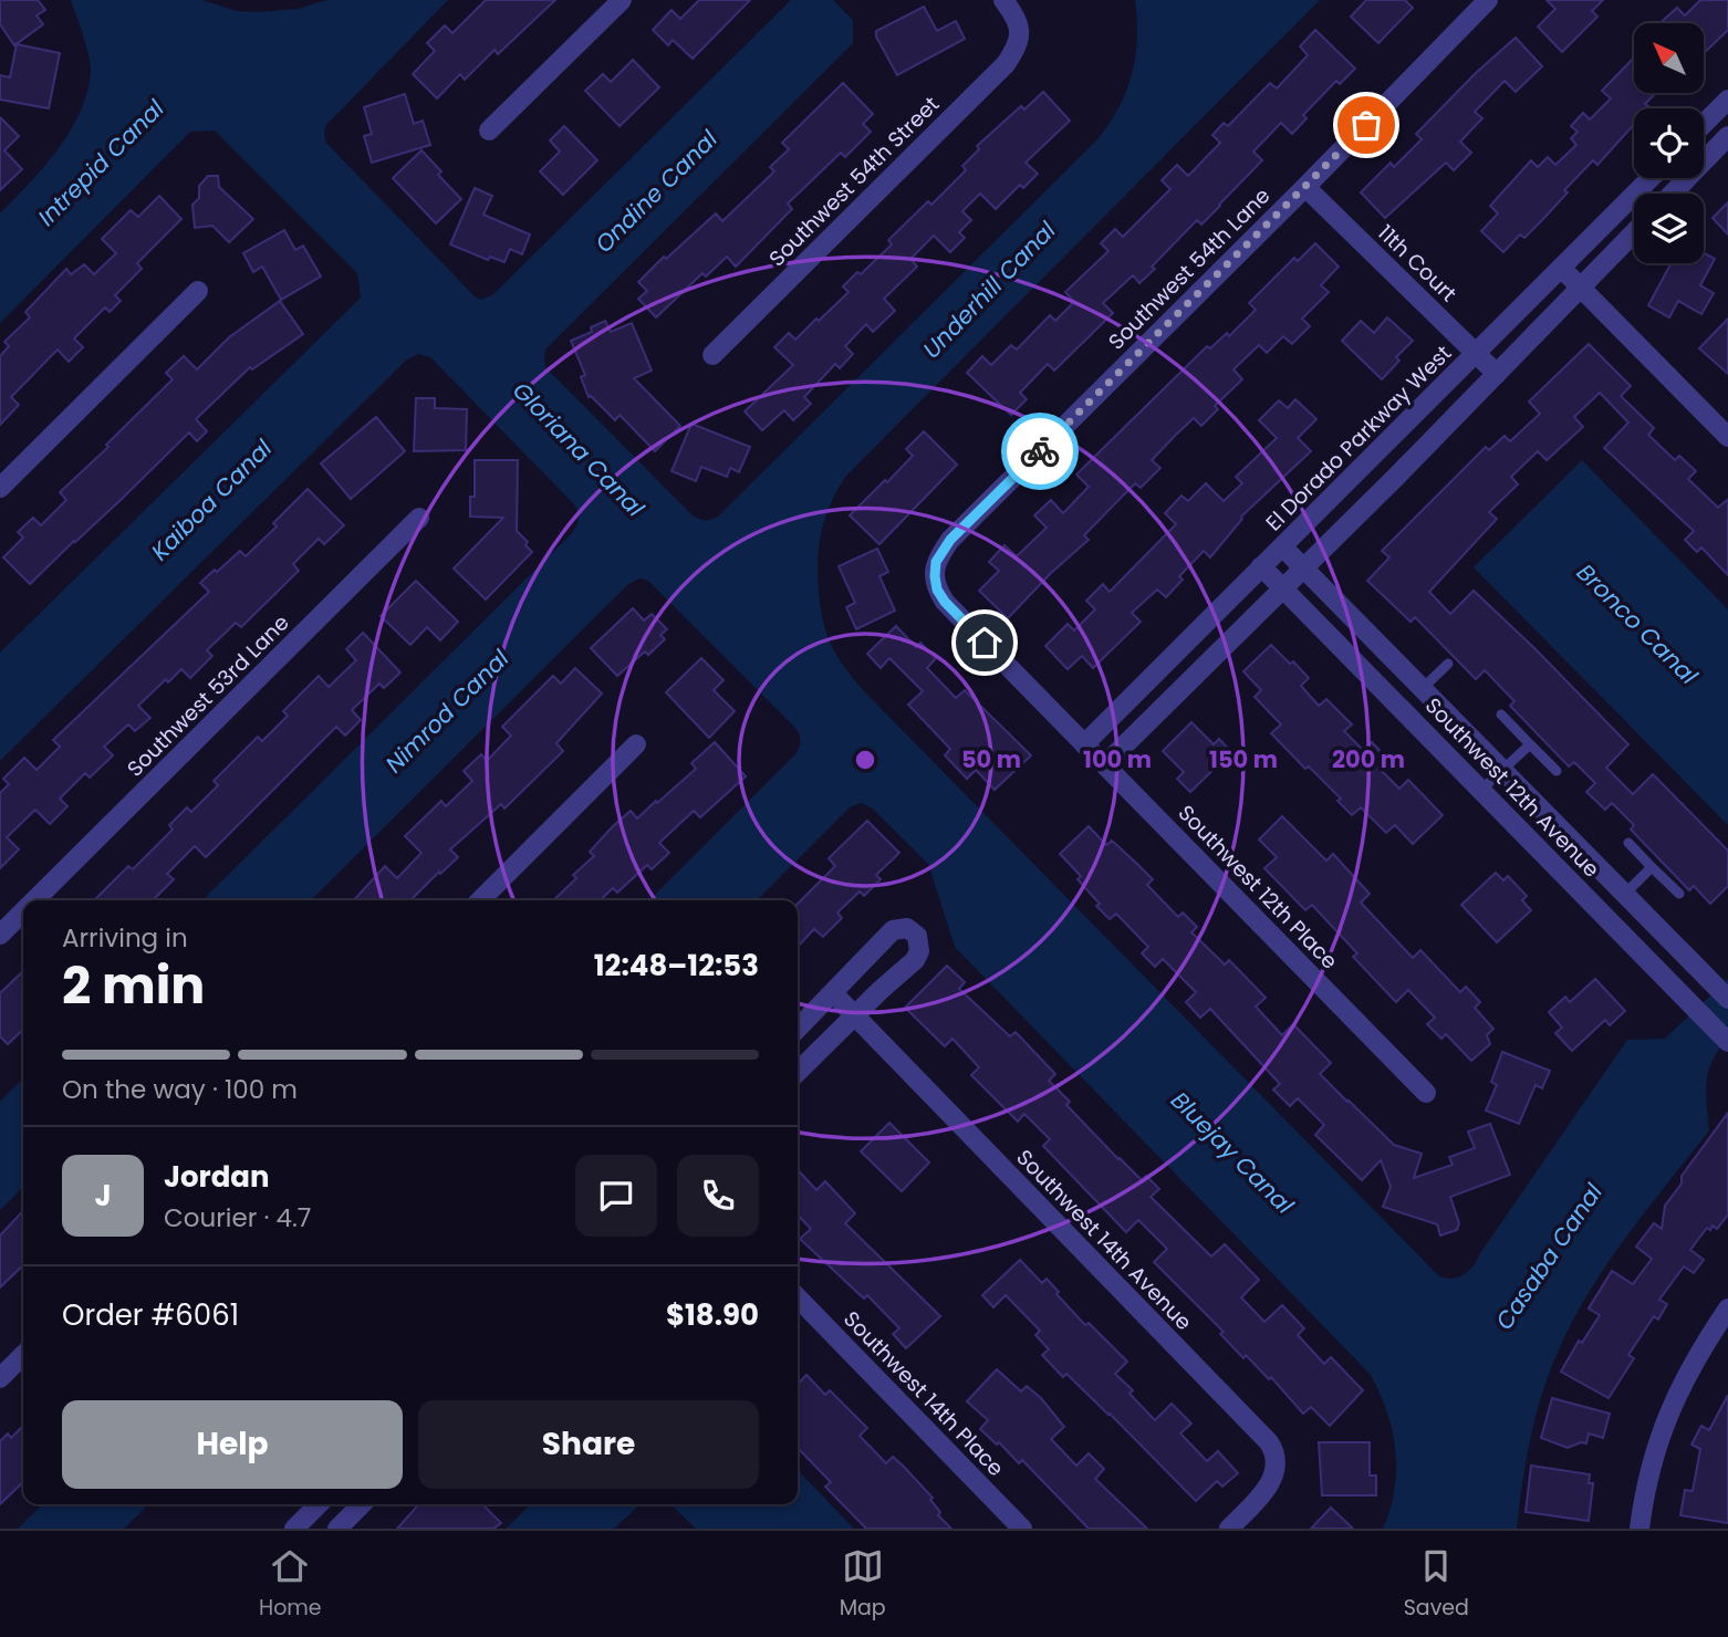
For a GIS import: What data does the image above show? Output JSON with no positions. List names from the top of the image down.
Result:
{
  "streets": {
    "street": [
      "Southwest 54th Street",
      "11th Court",
      "Southwest 54th Lane",
      "El Dorado Parkway West",
      "Southwest 53rd Lane",
      "Southwest 12th Avenue",
      "Southwest 12th Place",
      "Southwest 14th Avenue",
      "Southwest 14th Place"
    ]
  },
  "crossings": [
    ["11th Court", "Southwest 54th Lane"],
    ["11th Court", "El Dorado Parkway West"],
    ["Southwest 54th Lane", "Southwest 12th Place"],
    ["El Dorado Parkway West", "Southwest 12th Avenue"],
    ["El Dorado Parkway West", "Southwest 12th Place"]
  ],
  "water": [
    "Intrepid Canal",
    "Ondine Canal",
    "Underhill Canal",
    "Gloriana Canal",
    "Kaiboa Canal",
    "Bronco Canal",
    "Nimrod Canal",
    "Bluejay Canal",
    "Casaba Canal"
  ],
  "north": "top left",
  "page": {
    "heading": ["2 min", "Arriving in", "12:48–12:53"],
    "panel": [
      "Jordan",
      "Courier · 4.7",
      "Order #6061",
      "$18.90"
    ],
    "bar": "On the way · 100 m",
    "round": "J",
    "buttons": ["Help", "Share"],
    "tabs": ["Home", "Map", "Saved"]
  },
  "rings": [
    "50 m",
    "100 m",
    "150 m",
    "200 m"
  ]
}
